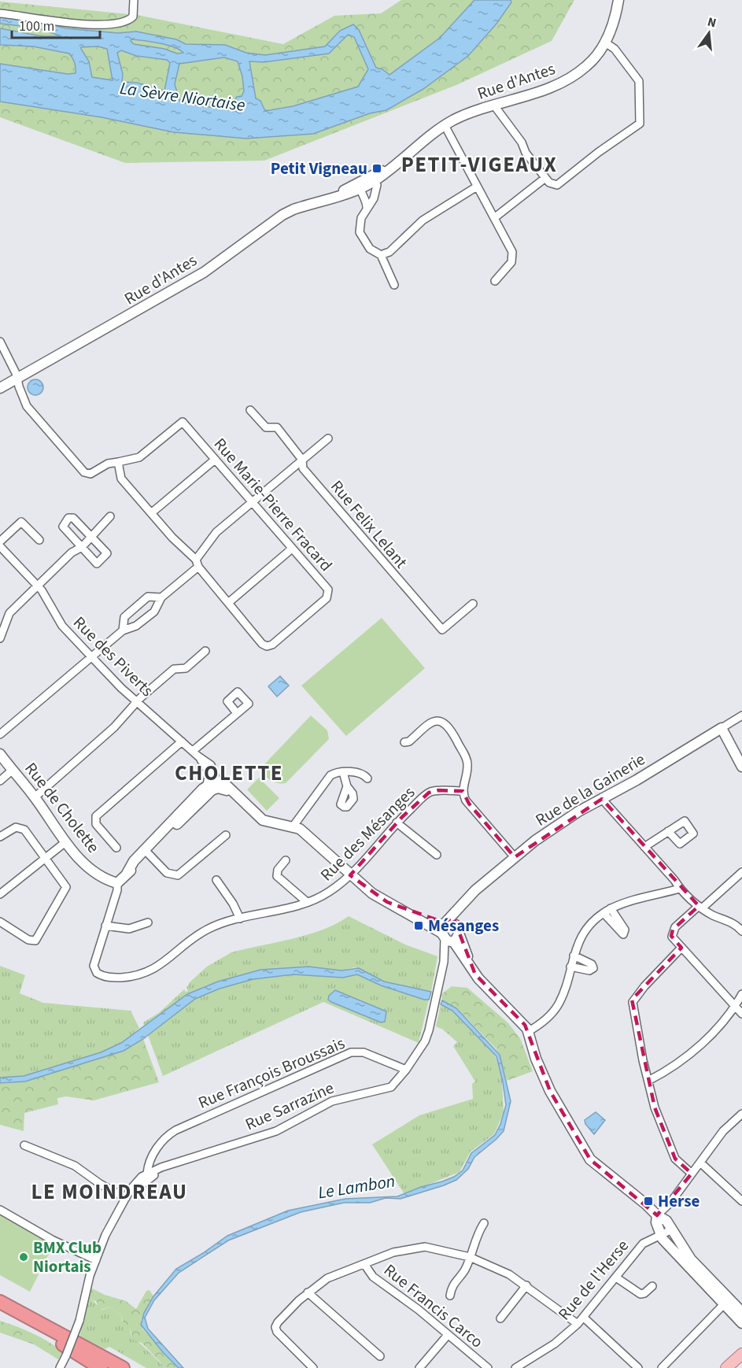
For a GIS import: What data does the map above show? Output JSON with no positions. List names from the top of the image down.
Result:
{
  "streets": {
    "street": [
      "Rue d'Antes",
      "Rue Marie-Pierre Fracard",
      "Rue Felix Lelant",
      "Rue des Piverts",
      "Rue de la Gainerie",
      "Rue de Cholette",
      "Rue des Mésanges",
      "Rue François Broussais",
      "Rue Sarrazine",
      "Rue de l'Herse",
      "Rue Francis Carco"
    ]
  },
  "crossings": [
    ["Rue d'Antes", "Rue Marie-Pierre Fracard"],
    ["Rue de la Gainerie", "Rue Sarrazine"],
    ["Rue de Cholette", "Rue des Mésanges"],
    ["Rue François Broussais", "Rue Sarrazine"]
  ],
  "districts": ["PETIT-VIGEAUX", "CHOLETTE", "LE MOINDREAU"],
  "water": ["La Sèvre Niortaise", "Le Lambon"],
  "places": {
    "transit": ["Petit Vigneau", "Mésanges", "Herse"],
    "other": ["BMX Club Niortais"]
  },
  "scale_bar": "100 m",
  "north": "top"
}
